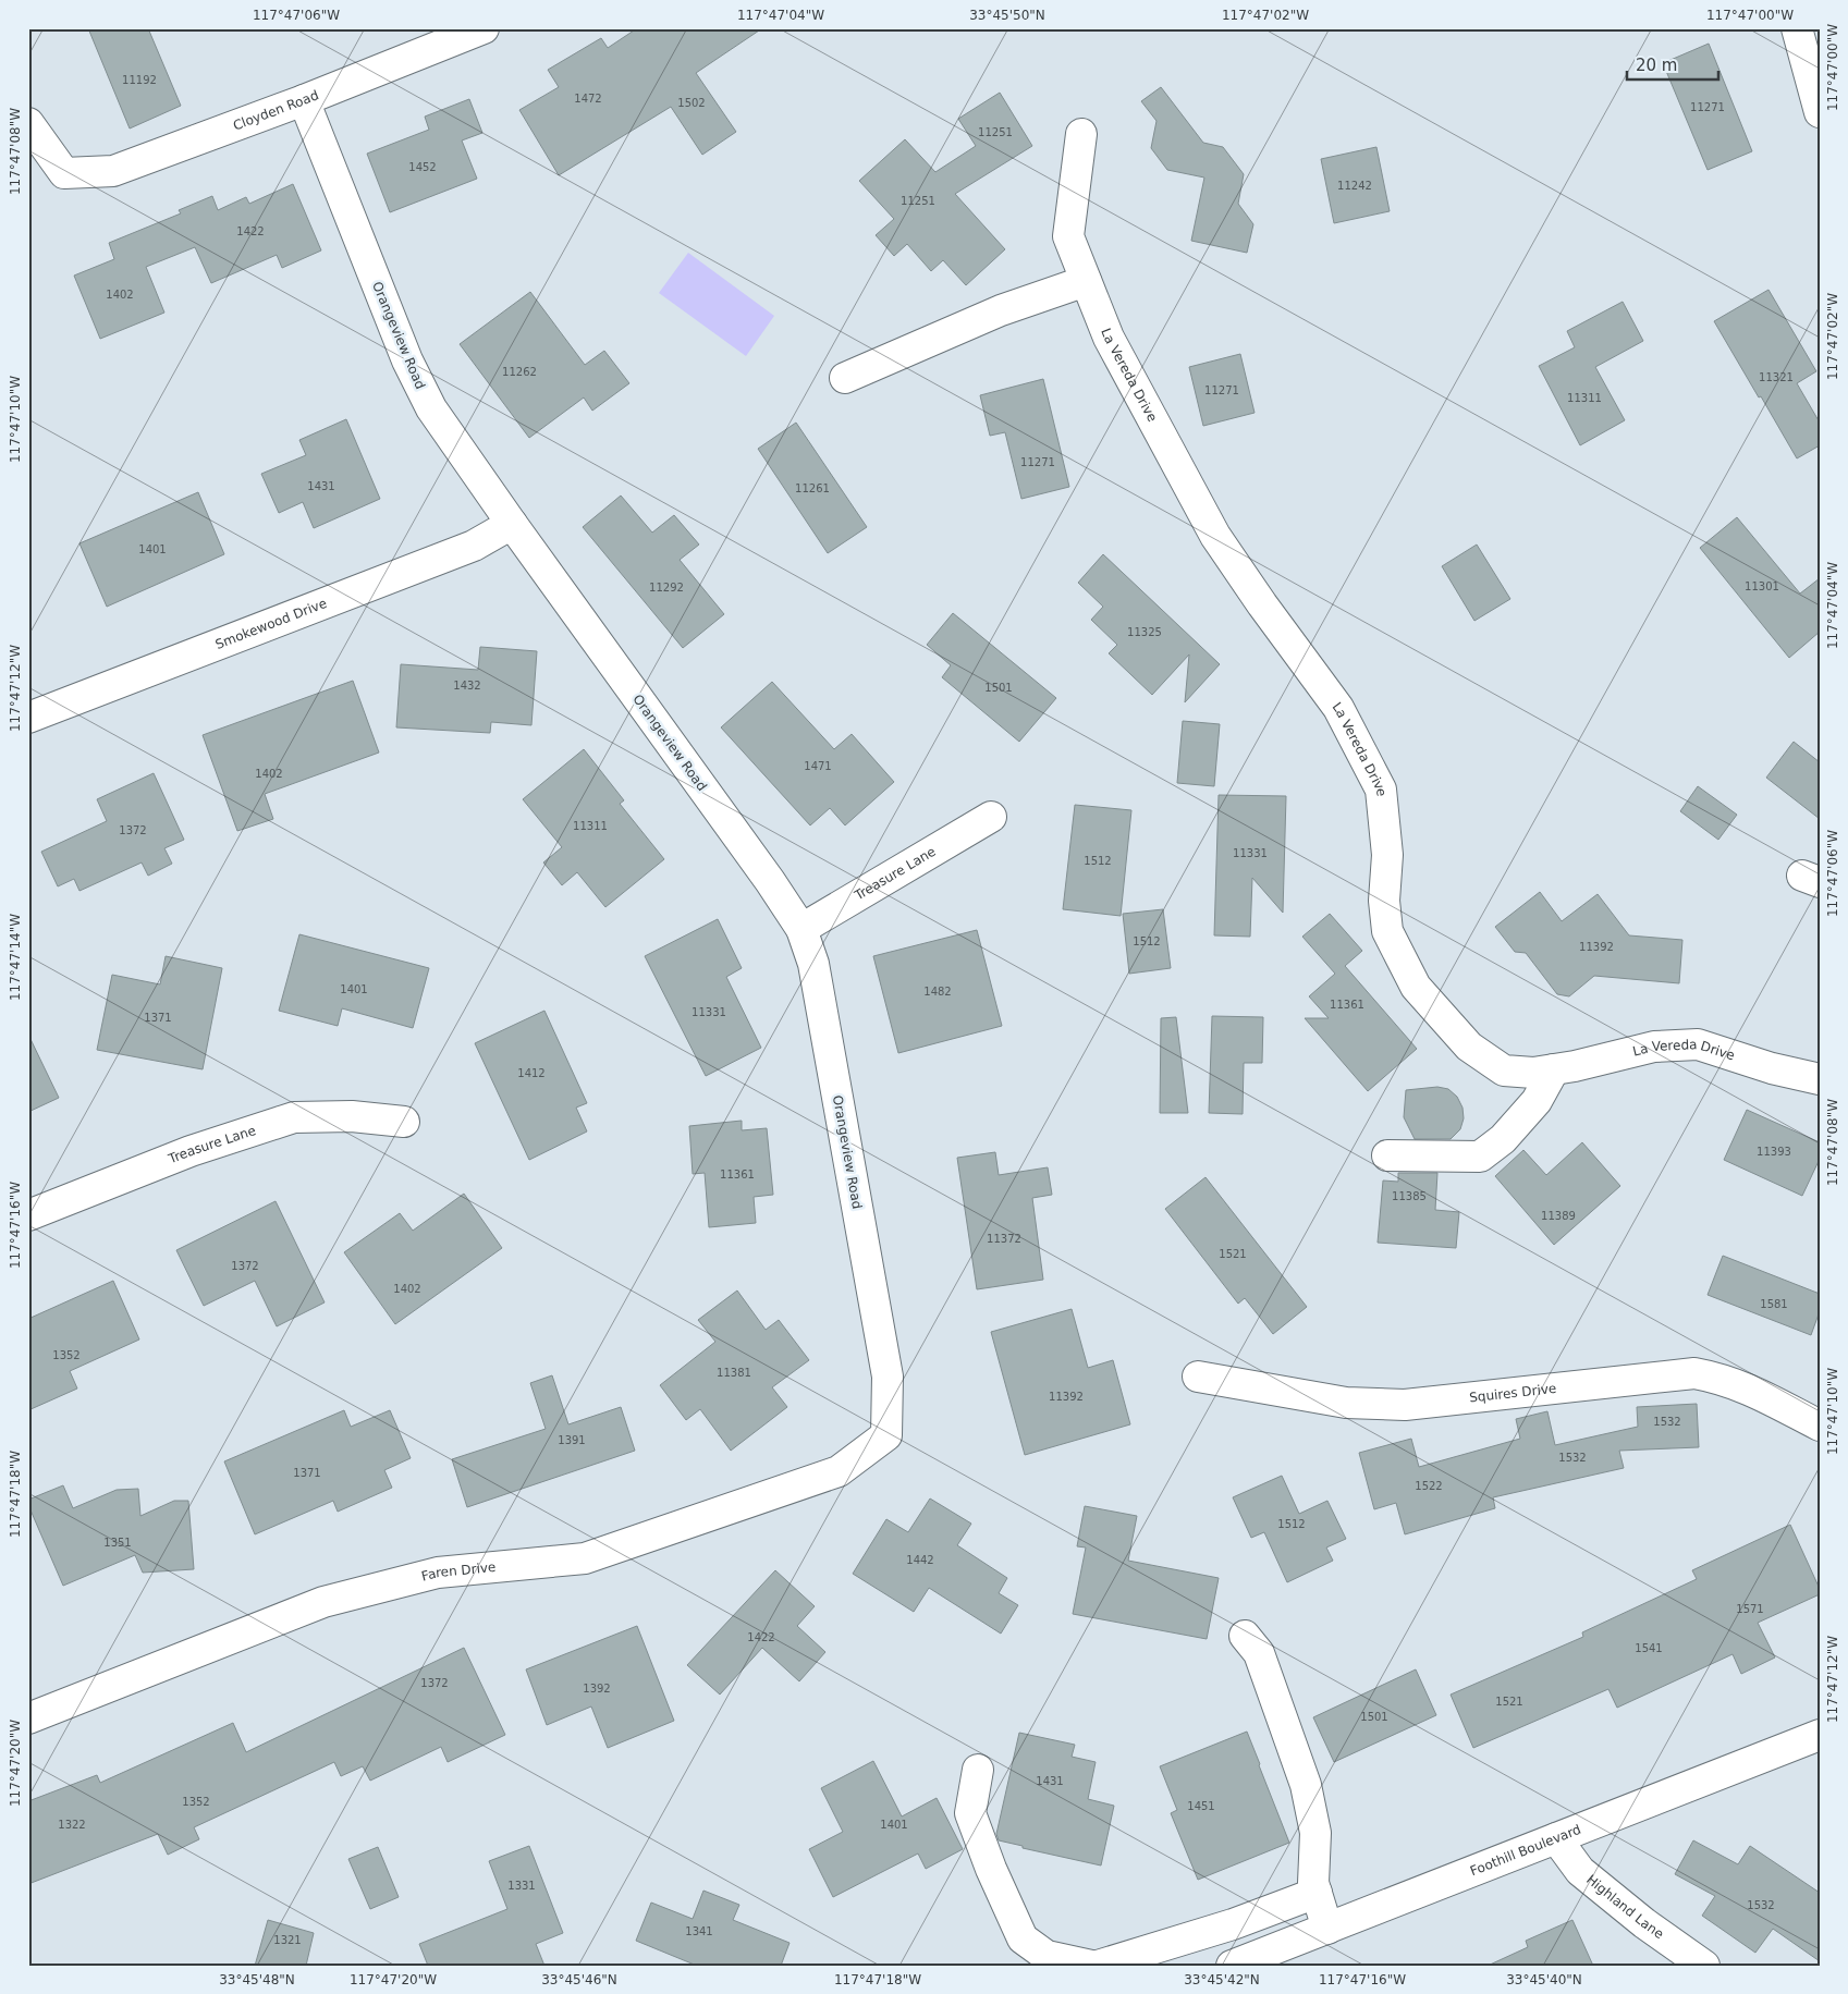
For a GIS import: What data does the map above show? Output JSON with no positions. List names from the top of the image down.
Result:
{
  "streets": {
    "street": [
      "Cloyden Road",
      "Orangeview Road",
      "La Vereda Drive",
      "Smokewood Drive",
      "Treasure Lane",
      "Squires Drive",
      "Faren Drive",
      "Foothill Boulevard",
      "Highland Lane"
    ]
  },
  "crossings": [
    ["Cloyden Road", "Orangeview Road"],
    ["Orangeview Road", "Smokewood Drive"],
    ["Orangeview Road", "Treasure Lane"],
    ["Orangeview Road", "Faren Drive"],
    ["Foothill Boulevard", "Highland Lane"]
  ],
  "house_numbers": [
    "11192",
    "1472",
    "1502",
    "11271",
    "11251",
    "1452",
    "11242",
    "11251",
    "1422",
    "1402",
    "11262",
    "11321",
    "11271",
    "11311",
    "11271",
    "1431",
    "11261",
    "1401",
    "11301",
    "11292",
    "11325",
    "1432",
    "1501",
    "1471",
    "1402",
    "11311",
    "1372",
    "11331",
    "1512",
    "1512",
    "11392",
    "1401",
    "1482",
    "11361",
    "11331",
    "1371",
    "1412",
    "11393",
    "11361",
    "11385",
    "11389",
    "11372",
    "1521",
    "1372",
    "1402",
    "1581",
    "1352",
    "11381",
    "11392",
    "1532",
    "1391",
    "1532",
    "1371",
    "1522",
    "1512",
    "1351",
    "1442",
    "1571",
    "1422",
    "1541",
    "1372",
    "1392",
    "1521",
    "1501",
    "1431",
    "1352",
    "1451",
    "1322",
    "1401",
    "1331",
    "1532",
    "1341",
    "1321"
  ],
  "scale_bar": "20 m",
  "coordinates": [
    "117°47'06\"W",
    "117°47'04\"W",
    "33°45'50\"N",
    "117°47'02\"W",
    "117°47'00\"W",
    "117°47'08\"W",
    "117°47'10\"W",
    "117°47'12\"W",
    "117°47'14\"W",
    "117°47'16\"W",
    "117°47'18\"W",
    "117°47'20\"W",
    "33°45'48\"N",
    "33°45'46\"N",
    "33°45'42\"N",
    "33°45'40\"N"
  ]
}
